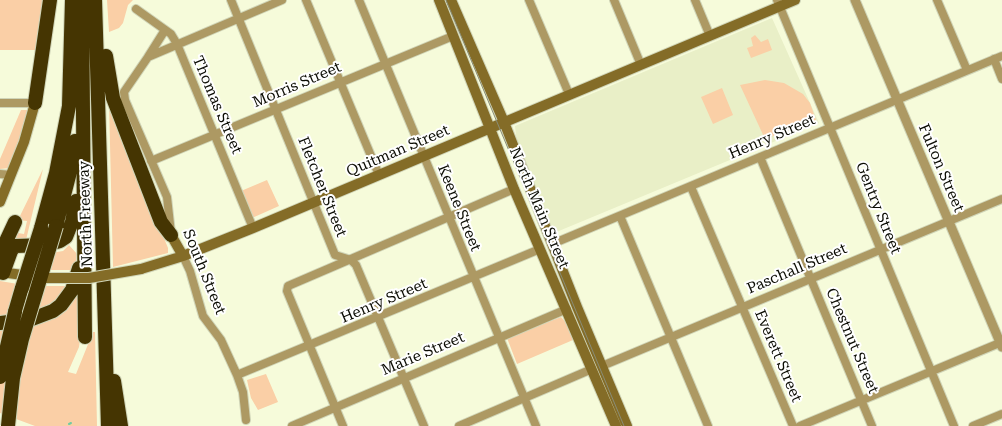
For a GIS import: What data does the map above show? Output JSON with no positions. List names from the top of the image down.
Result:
{
  "streets": {
    "highway": ["North Freeway"],
    "main road": ["Quitman Street", "North Main Street", "South Street"],
    "street": [
      "Morris Street",
      "Thomas Street",
      "Henry Street",
      "Fulton Street",
      "Fletcher Street",
      "Keene Street",
      "Gentry Street",
      "Paschall Street",
      "Chestnut Street",
      "Marie Street",
      "Everett Street"
    ]
  },
  "crossings": [
    ["Morris Street", "Thomas Street"],
    ["Morris Street", "Fletcher Street"],
    ["Morris Street", "Keene Street"],
    ["Morris Street", "North Main Street"],
    ["Morris Street", "South Street"],
    ["Thomas Street", "Quitman Street"],
    ["Thomas Street", "South Street"],
    ["Henry Street", "Fulton Street"],
    ["Henry Street", "Fletcher Street"],
    ["Henry Street", "Keene Street"],
    ["Henry Street", "North Main Street"],
    ["Henry Street", "Gentry Street"],
    ["Henry Street", "South Street"],
    ["Henry Street", "Chestnut Street"],
    ["Henry Street", "Everett Street"],
    ["Quitman Street", "Fletcher Street"],
    ["Quitman Street", "Keene Street"],
    ["Quitman Street", "North Main Street"],
    ["Quitman Street", "Gentry Street"],
    ["Quitman Street", "South Street"],
    ["Fulton Street", "Paschall Street"],
    ["Fletcher Street", "Marie Street"],
    ["Keene Street", "Paschall Street"],
    ["Keene Street", "Marie Street"],
    ["North Main Street", "Paschall Street"],
    ["North Main Street", "Marie Street"],
    ["Gentry Street", "Paschall Street"],
    ["Paschall Street", "Chestnut Street"],
    ["Paschall Street", "Everett Street"]
  ]
}
